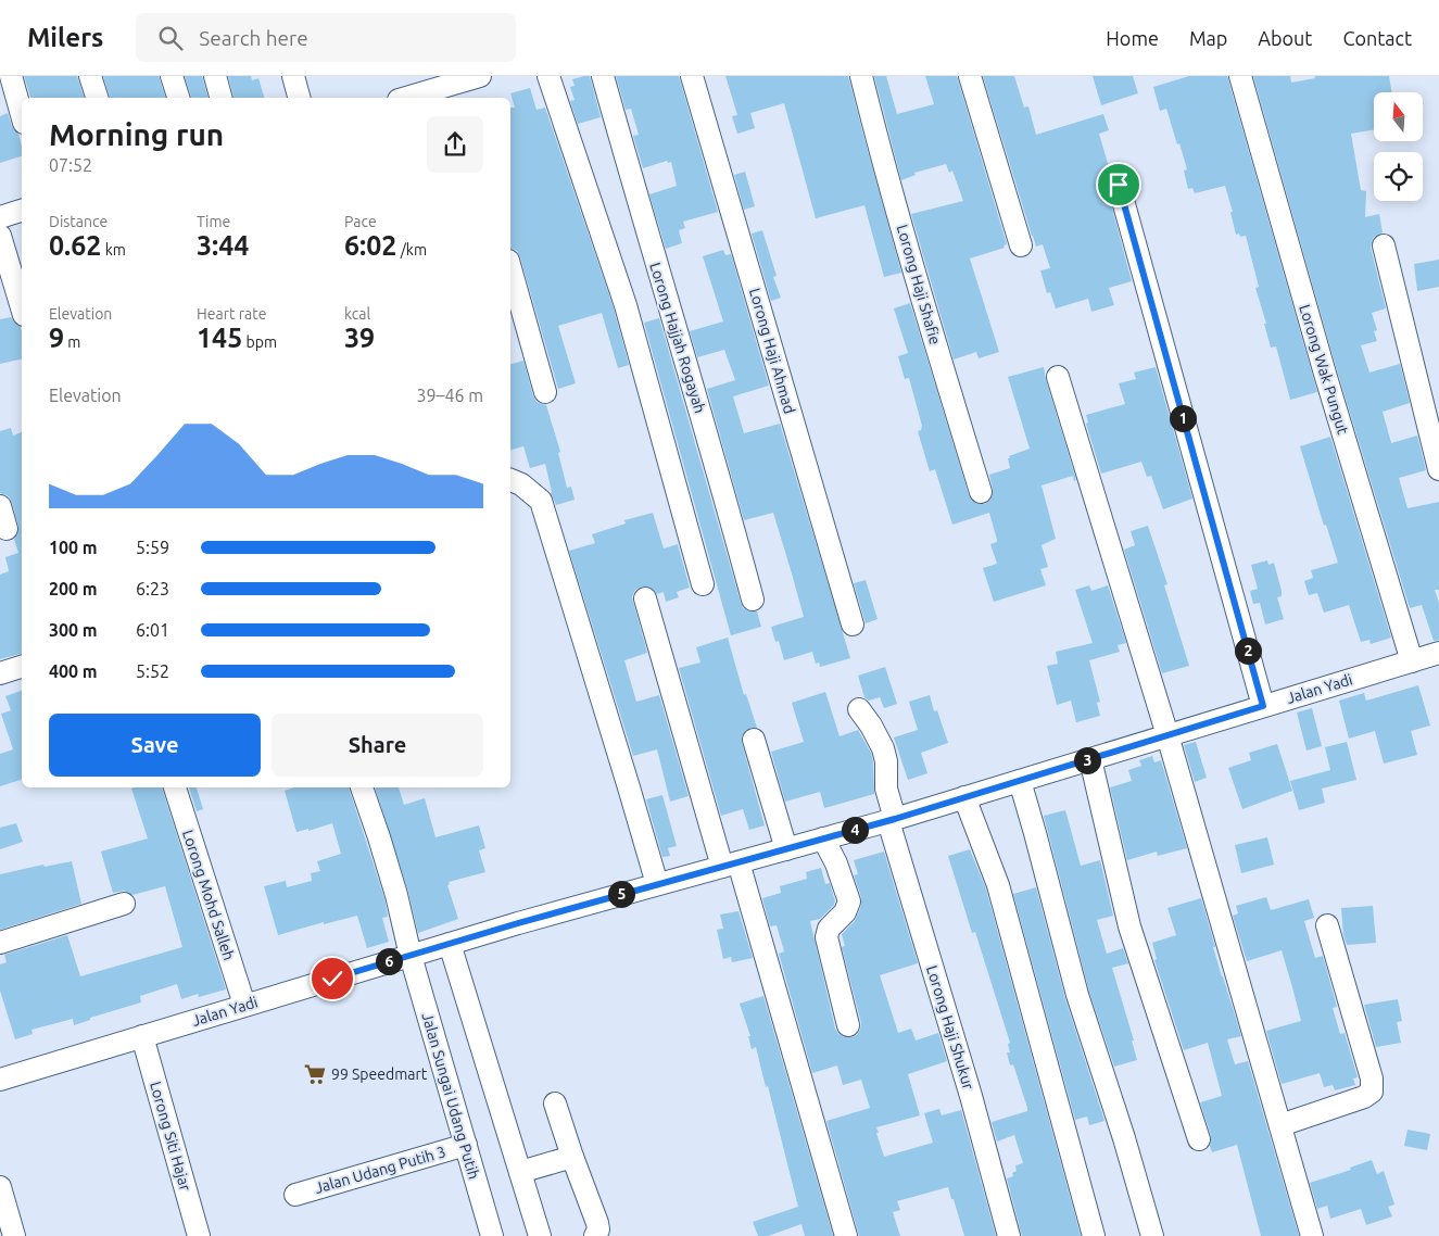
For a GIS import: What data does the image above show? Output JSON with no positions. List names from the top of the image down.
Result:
{
  "streets": {
    "street": [
      "Lorong Haji Shafie",
      "Lorong Hajjah Rogayah",
      "Lorong Haji Ahmad",
      "Lorong Wak Pungut",
      "Jalan Yadi",
      "Lorong Mohd Salleh",
      "Lorong Haji Shukur",
      "Jalan Sungai Udang Putih",
      "Lorong Siti Hajar",
      "Jalan Udang Putih 3"
    ]
  },
  "crossings": [
    ["Lorong Wak Pungut", "Jalan Yadi"],
    ["Jalan Yadi", "Lorong Mohd Salleh"],
    ["Jalan Yadi", "Lorong Haji Shukur"],
    ["Jalan Yadi", "Jalan Sungai Udang Putih"],
    ["Jalan Yadi", "Lorong Siti Hajar"],
    ["Jalan Sungai Udang Putih", "Jalan Udang Putih 3"]
  ],
  "places": {
    "supermarket": ["99 Speedmart"]
  },
  "north": "top",
  "page": {
    "header": "Milers",
    "search": "Search here",
    "nav": [
      "Home",
      "Map",
      "About",
      "Contact"
    ],
    "heading": ["Morning run", "07:52"],
    "stats": [
      ["Distance", "0.62 km"],
      ["Time", "3:44"],
      ["Pace", "6:02 /km"],
      ["Elevation", "9 m"],
      ["Heart rate", "145 bpm"],
      ["kcal", "39"]
    ],
    "chart": ["Elevation", "39–46 m"],
    "pins": [
      "1",
      "2",
      "3",
      "4",
      "5",
      "6"
    ],
    "list": [
      {
        "name": "100 m",
        "note": "5:59"
      },
      {
        "name": "200 m",
        "note": "6:23"
      },
      {
        "name": "300 m",
        "note": "6:01"
      },
      {
        "name": "400 m",
        "note": "5:52"
      }
    ],
    "buttons": ["Save", "Share"]
  }
}
